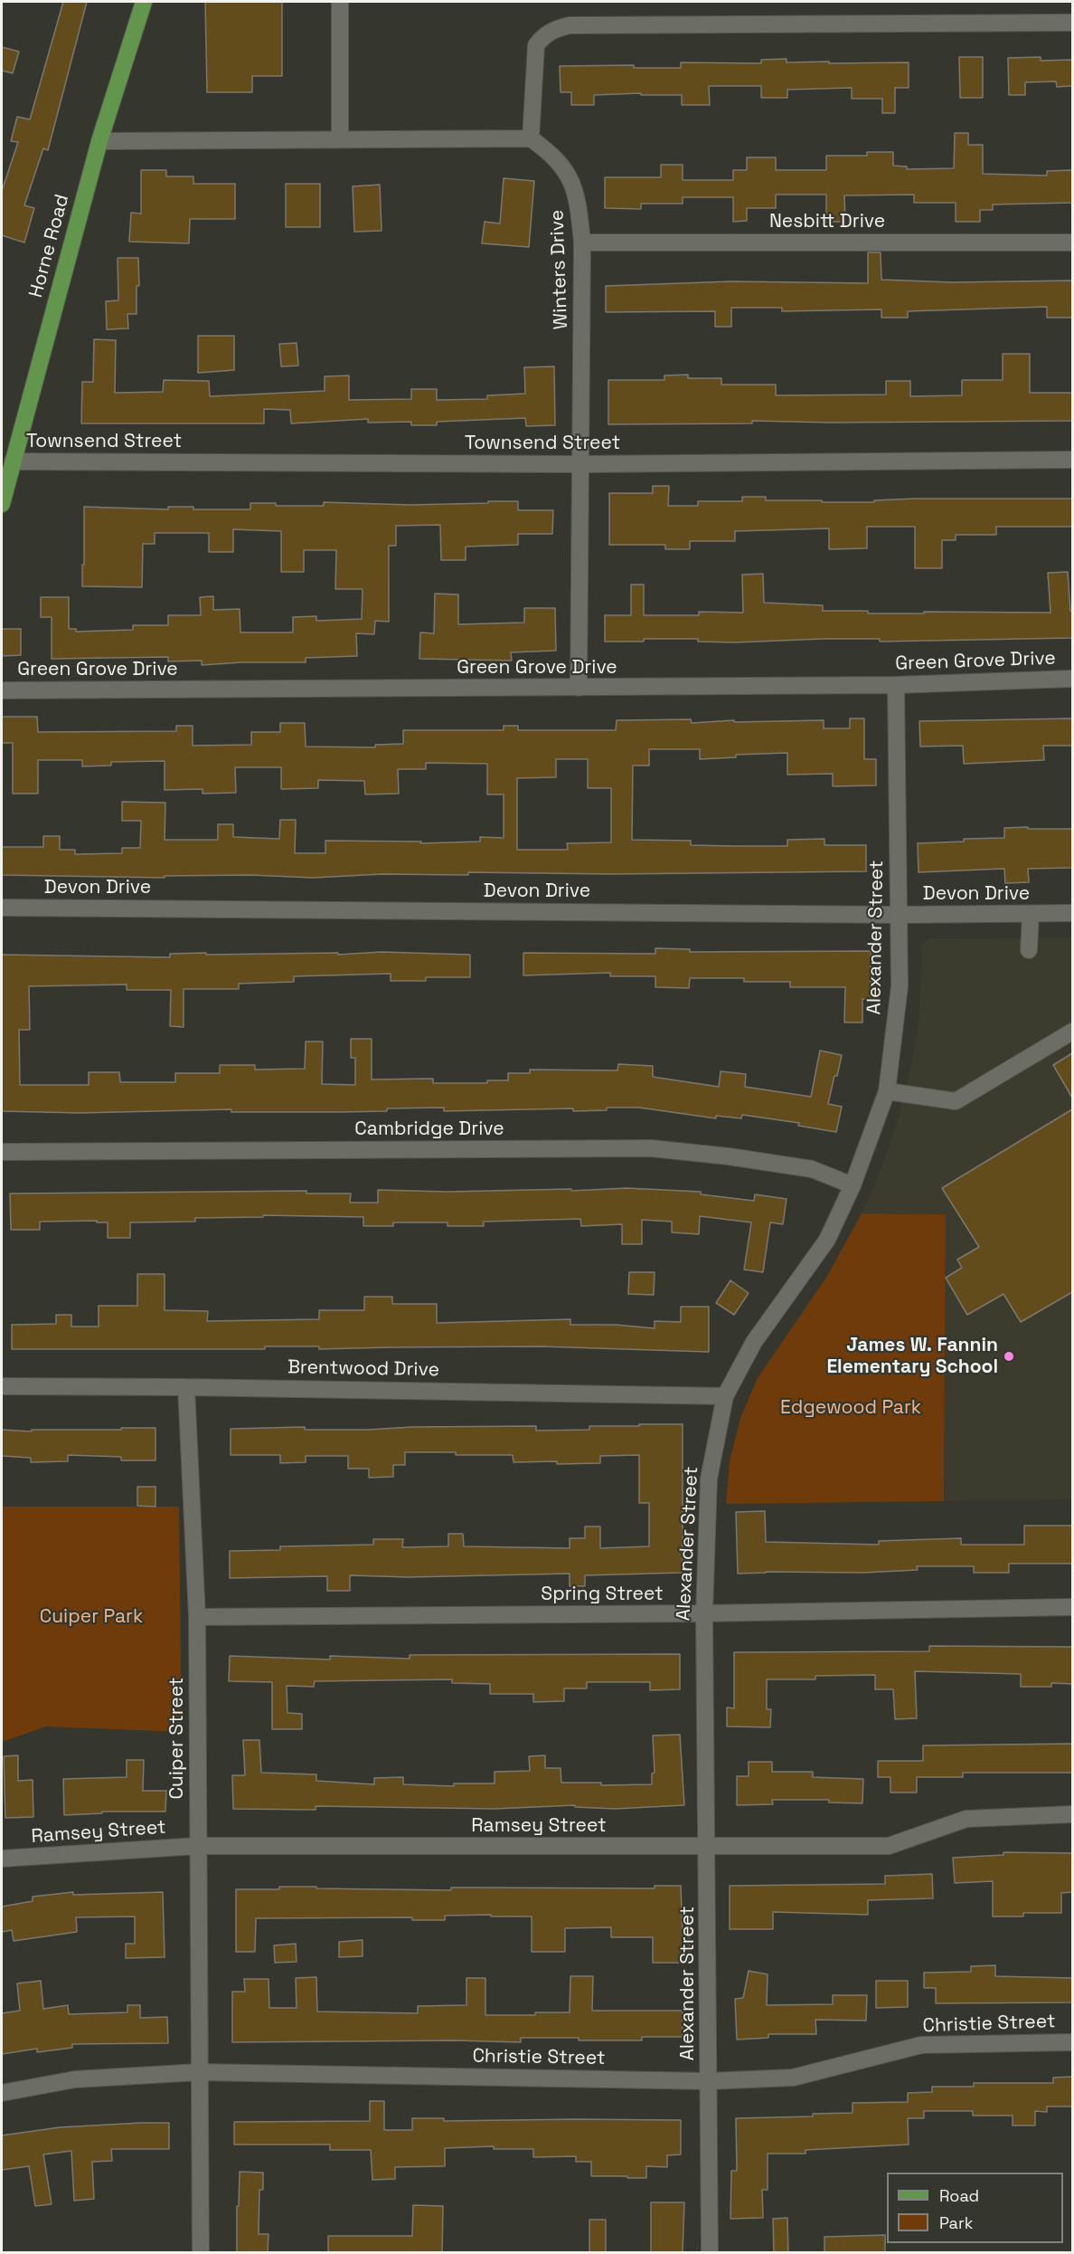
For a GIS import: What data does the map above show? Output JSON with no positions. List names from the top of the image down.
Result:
{
  "streets": {
    "main road": ["Horne Road"],
    "street": [
      "Nesbitt Drive",
      "Winters Drive",
      "Townsend Street",
      "Green Grove Drive",
      "Devon Drive",
      "Alexander Street",
      "Cambridge Drive",
      "Brentwood Drive",
      "Spring Street",
      "Cuiper Street",
      "Ramsey Street",
      "Christie Street"
    ]
  },
  "crossings": [
    ["Nesbitt Drive", "Winters Drive"],
    ["Horne Road", "Townsend Street"],
    ["Winters Drive", "Townsend Street"],
    ["Winters Drive", "Green Grove Drive"],
    ["Green Grove Drive", "Alexander Street"],
    ["Devon Drive", "Alexander Street"],
    ["Alexander Street", "Cambridge Drive"],
    ["Alexander Street", "Brentwood Drive"],
    ["Alexander Street", "Spring Street"],
    ["Alexander Street", "Ramsey Street"],
    ["Alexander Street", "Christie Street"],
    ["Brentwood Drive", "Cuiper Street"],
    ["Spring Street", "Cuiper Street"],
    ["Cuiper Street", "Ramsey Street"],
    ["Cuiper Street", "Christie Street"]
  ],
  "parks": ["Edgewood Park", "Cuiper Park"],
  "places": ["James W. Fannin Elementary School"],
  "legend": ["Road", "Park"]
}
